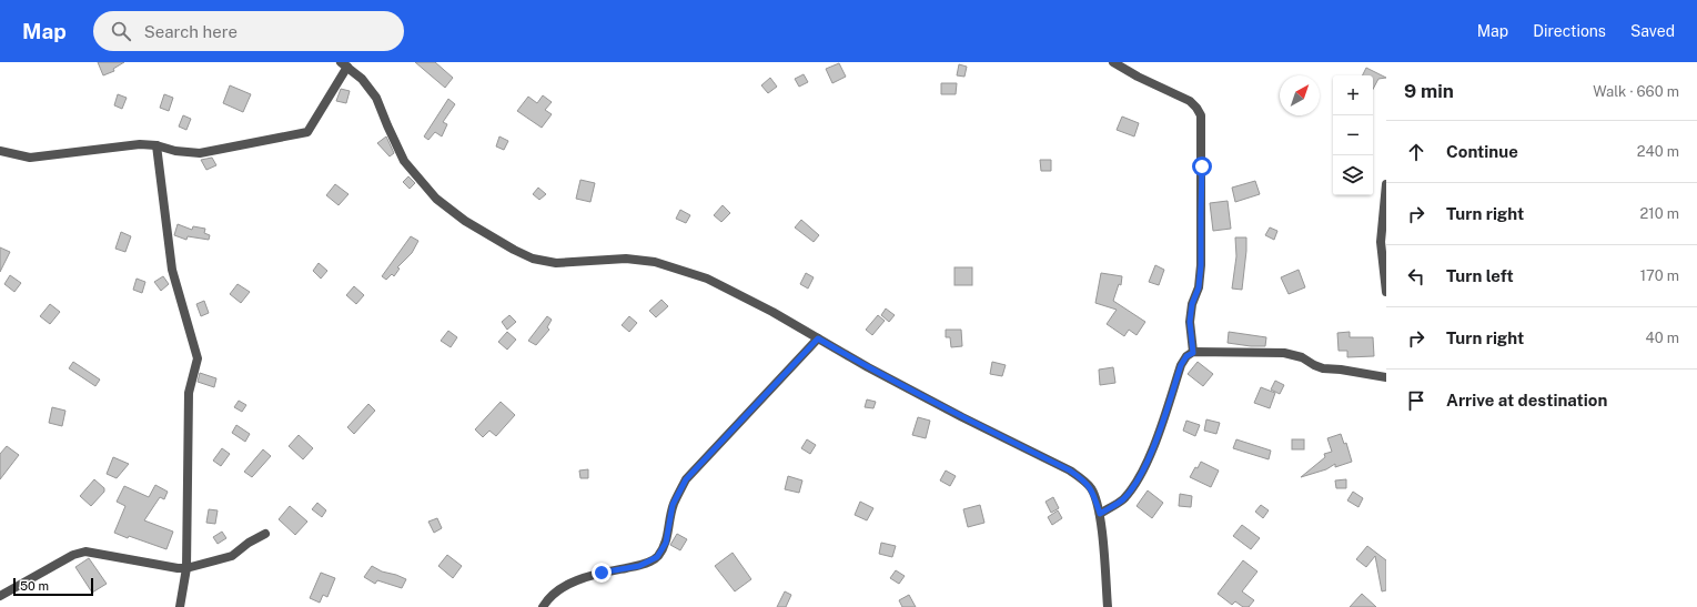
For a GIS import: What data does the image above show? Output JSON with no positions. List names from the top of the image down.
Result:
{
  "scale_bar": "50 m",
  "north": "top right",
  "page": {
    "header": "Map",
    "search": "Search here",
    "nav": ["Map", "Directions", "Saved"],
    "heading": ["9 min", "Walk · 660 m"],
    "map_buttons": ["+", "−"],
    "list": [
      ["Continue", "240 m"],
      ["Turn right", "210 m"],
      ["Turn left", "170 m"],
      ["Turn right", "40 m"],
      "Arrive at destination"
    ],
    "scale": "50 m"
  }
}
